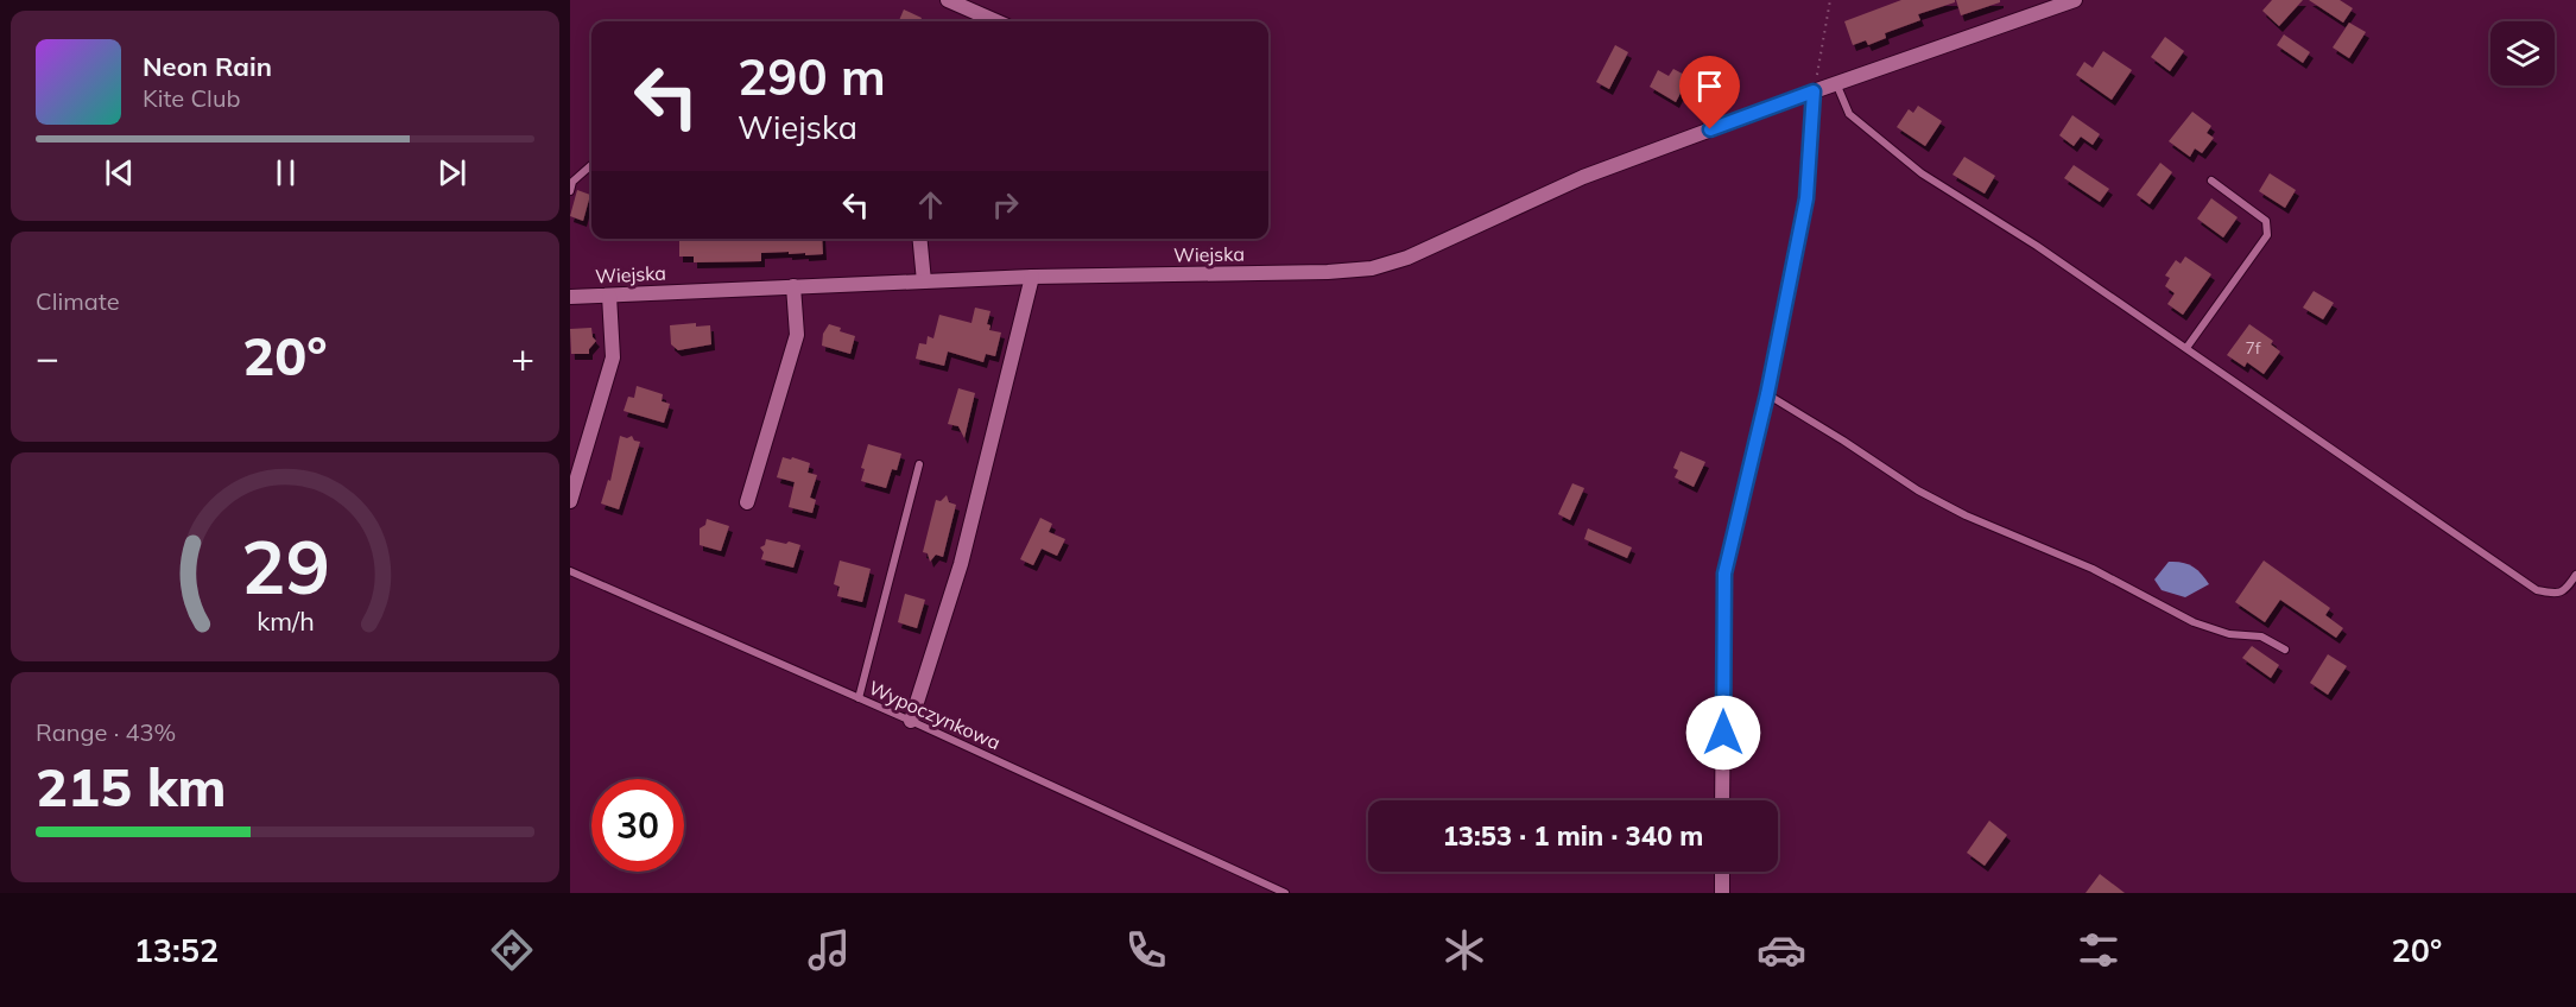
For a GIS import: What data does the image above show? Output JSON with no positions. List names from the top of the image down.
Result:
{
  "streets": {
    "street": ["Wiejska"],
    "lane": ["Wypoczynkowa"]
  },
  "house_numbers": ["7f"],
  "page": {
    "turn": ["290 m", "Wiejska"],
    "song": ["Neon Rain", "Kite Club"],
    "tile": [
      "Climate",
      ["Range · 43%", "215 km"]
    ],
    "heat": ["−", "20°", "+"],
    "limit": "30",
    "trip": "13:53 · 1 min · 340 m",
    "tabs": ["13:52", "20°"],
    "gauge": ["29", "km/h"]
  }
}
